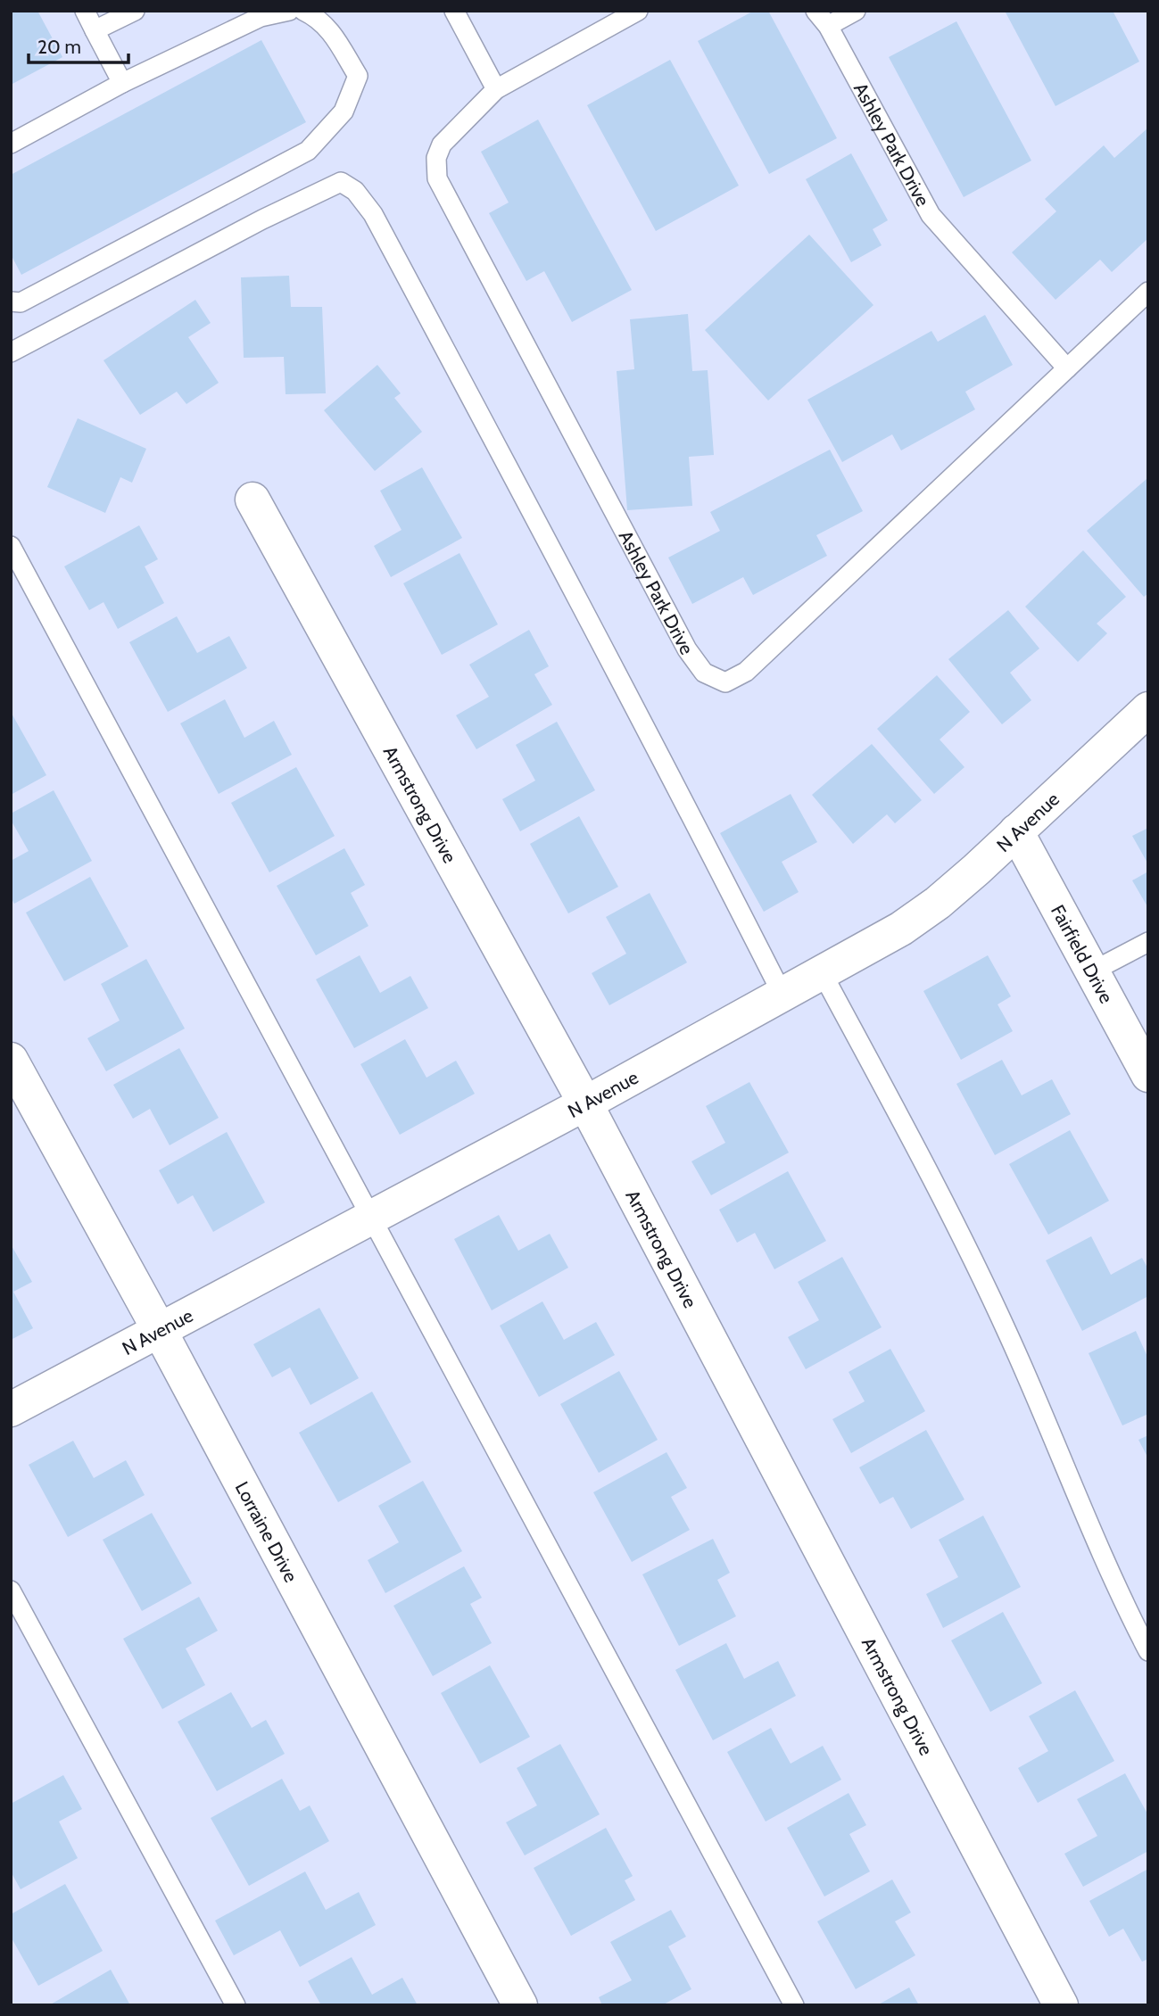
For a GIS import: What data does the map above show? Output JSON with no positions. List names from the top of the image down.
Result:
{
  "streets": {
    "street": [
      "Armstrong Drive",
      "N Avenue",
      "Fairfield Drive",
      "Lorraine Drive"
    ],
    "lane": ["Ashley Park Drive"]
  },
  "crossings": [
    ["Armstrong Drive", "N Avenue"],
    ["N Avenue", "Fairfield Drive"],
    ["N Avenue", "Lorraine Drive"]
  ],
  "scale_bar": "20 m"
}
